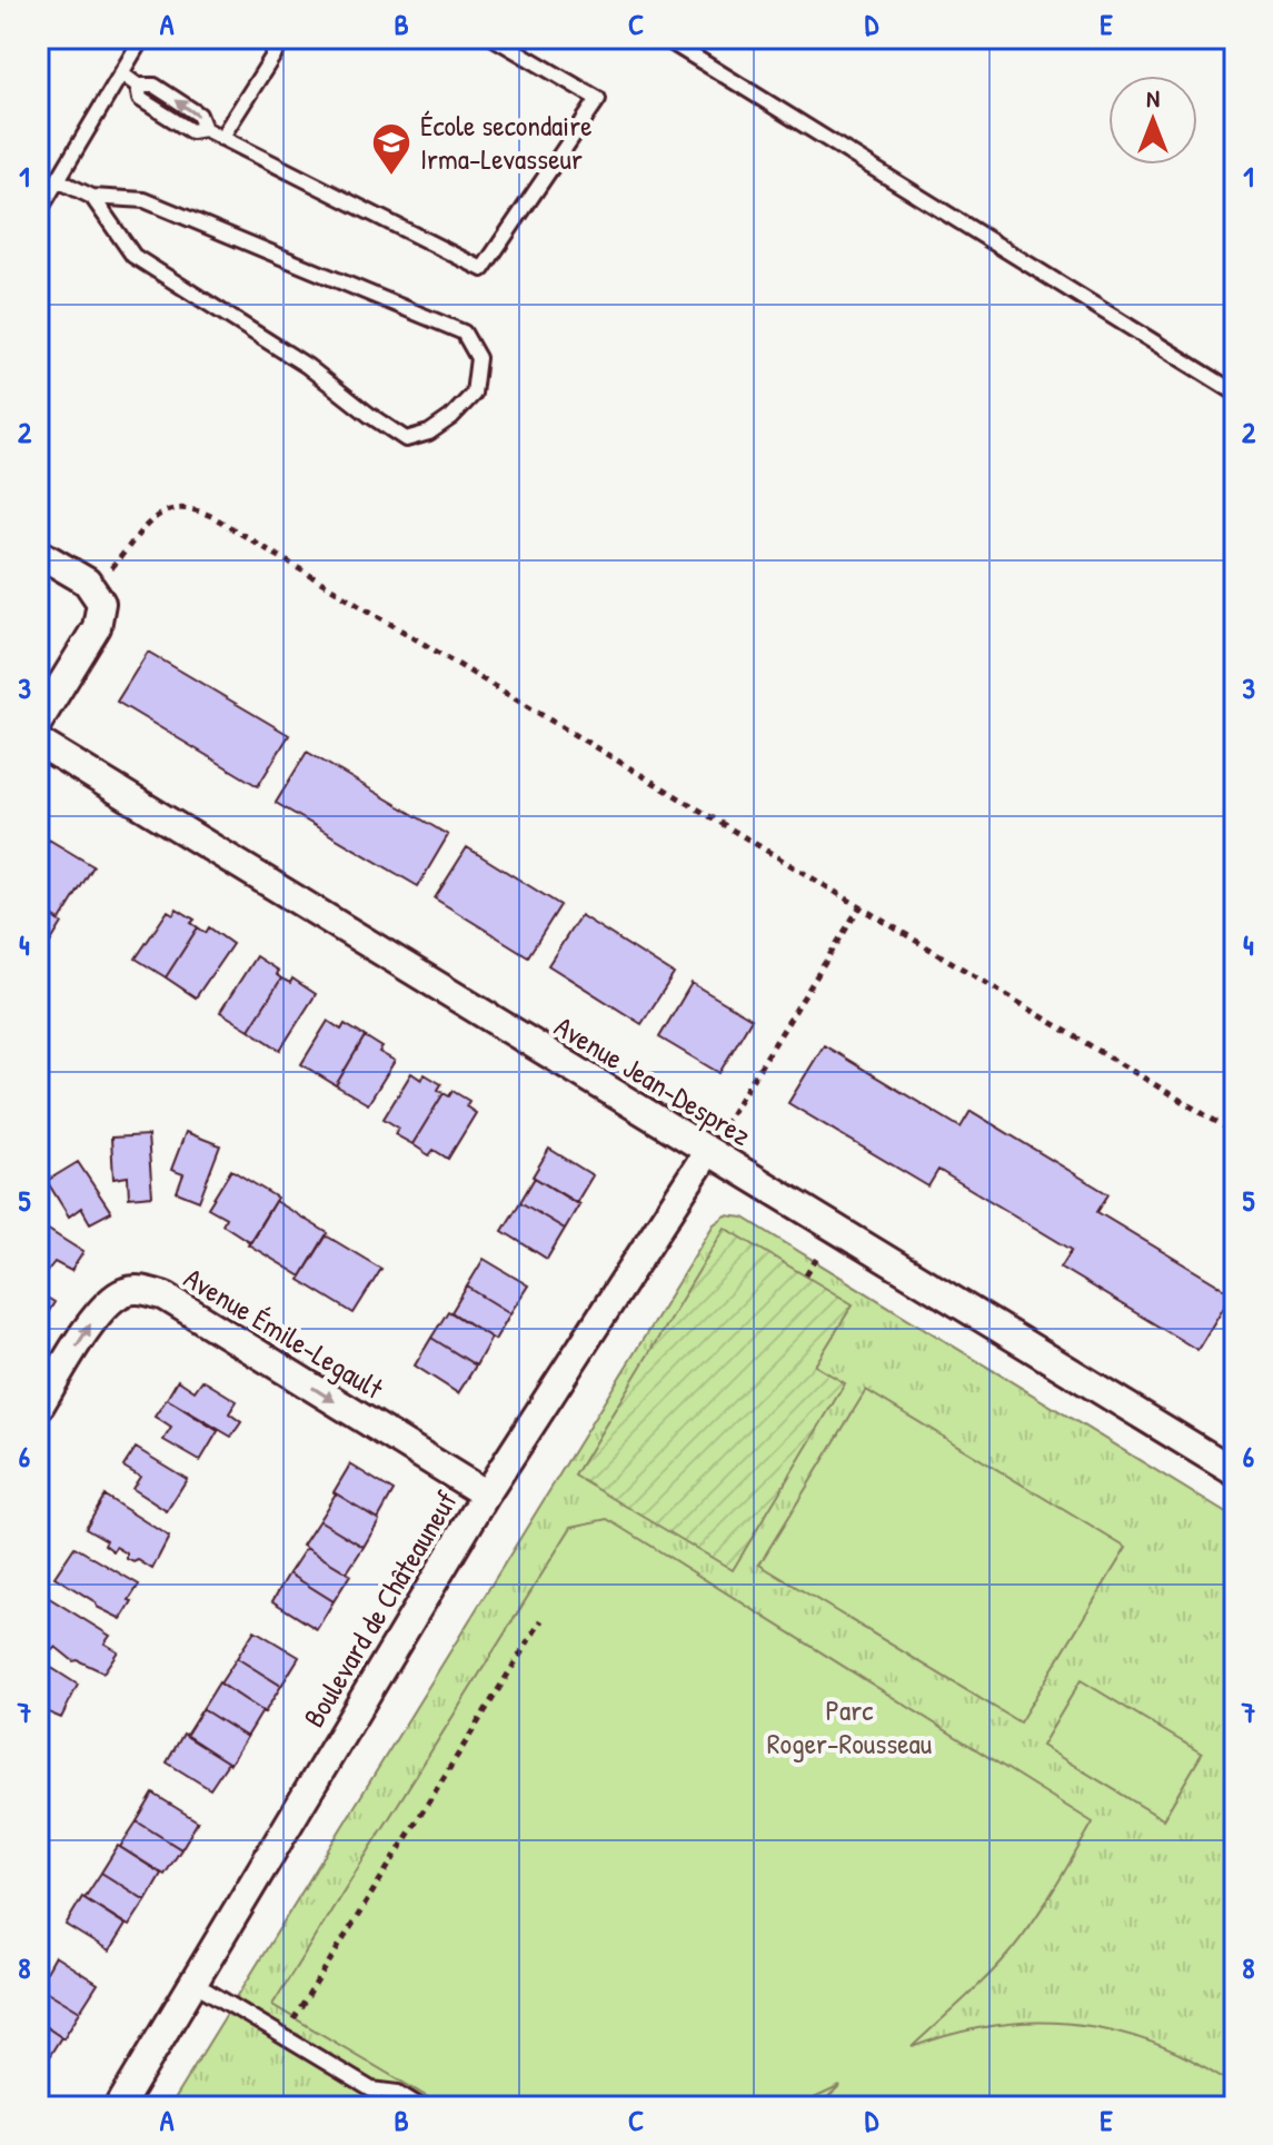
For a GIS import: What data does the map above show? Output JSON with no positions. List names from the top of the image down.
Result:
{
  "streets": {
    "street": ["Avenue Jean-Desprez", "Avenue Émile-Legault", "Boulevard de Châteauneuf"]
  },
  "crossings": [
    ["Avenue Jean-Desprez", "Boulevard de Châteauneuf"],
    ["Avenue Émile-Legault", "Boulevard de Châteauneuf"]
  ],
  "one_way": ["Avenue Émile-Legault"],
  "parks": ["Parc Roger-Rousseau"],
  "places": {
    "school or university": ["École secondaire Irma-Levasseur"]
  },
  "north": "top",
  "grid": {
    "columns": [
      "A",
      "B",
      "C",
      "D",
      "E"
    ],
    "rows": [
      "1",
      "2",
      "3",
      "4",
      "5",
      "6",
      "7",
      "8"
    ]
  }
}
